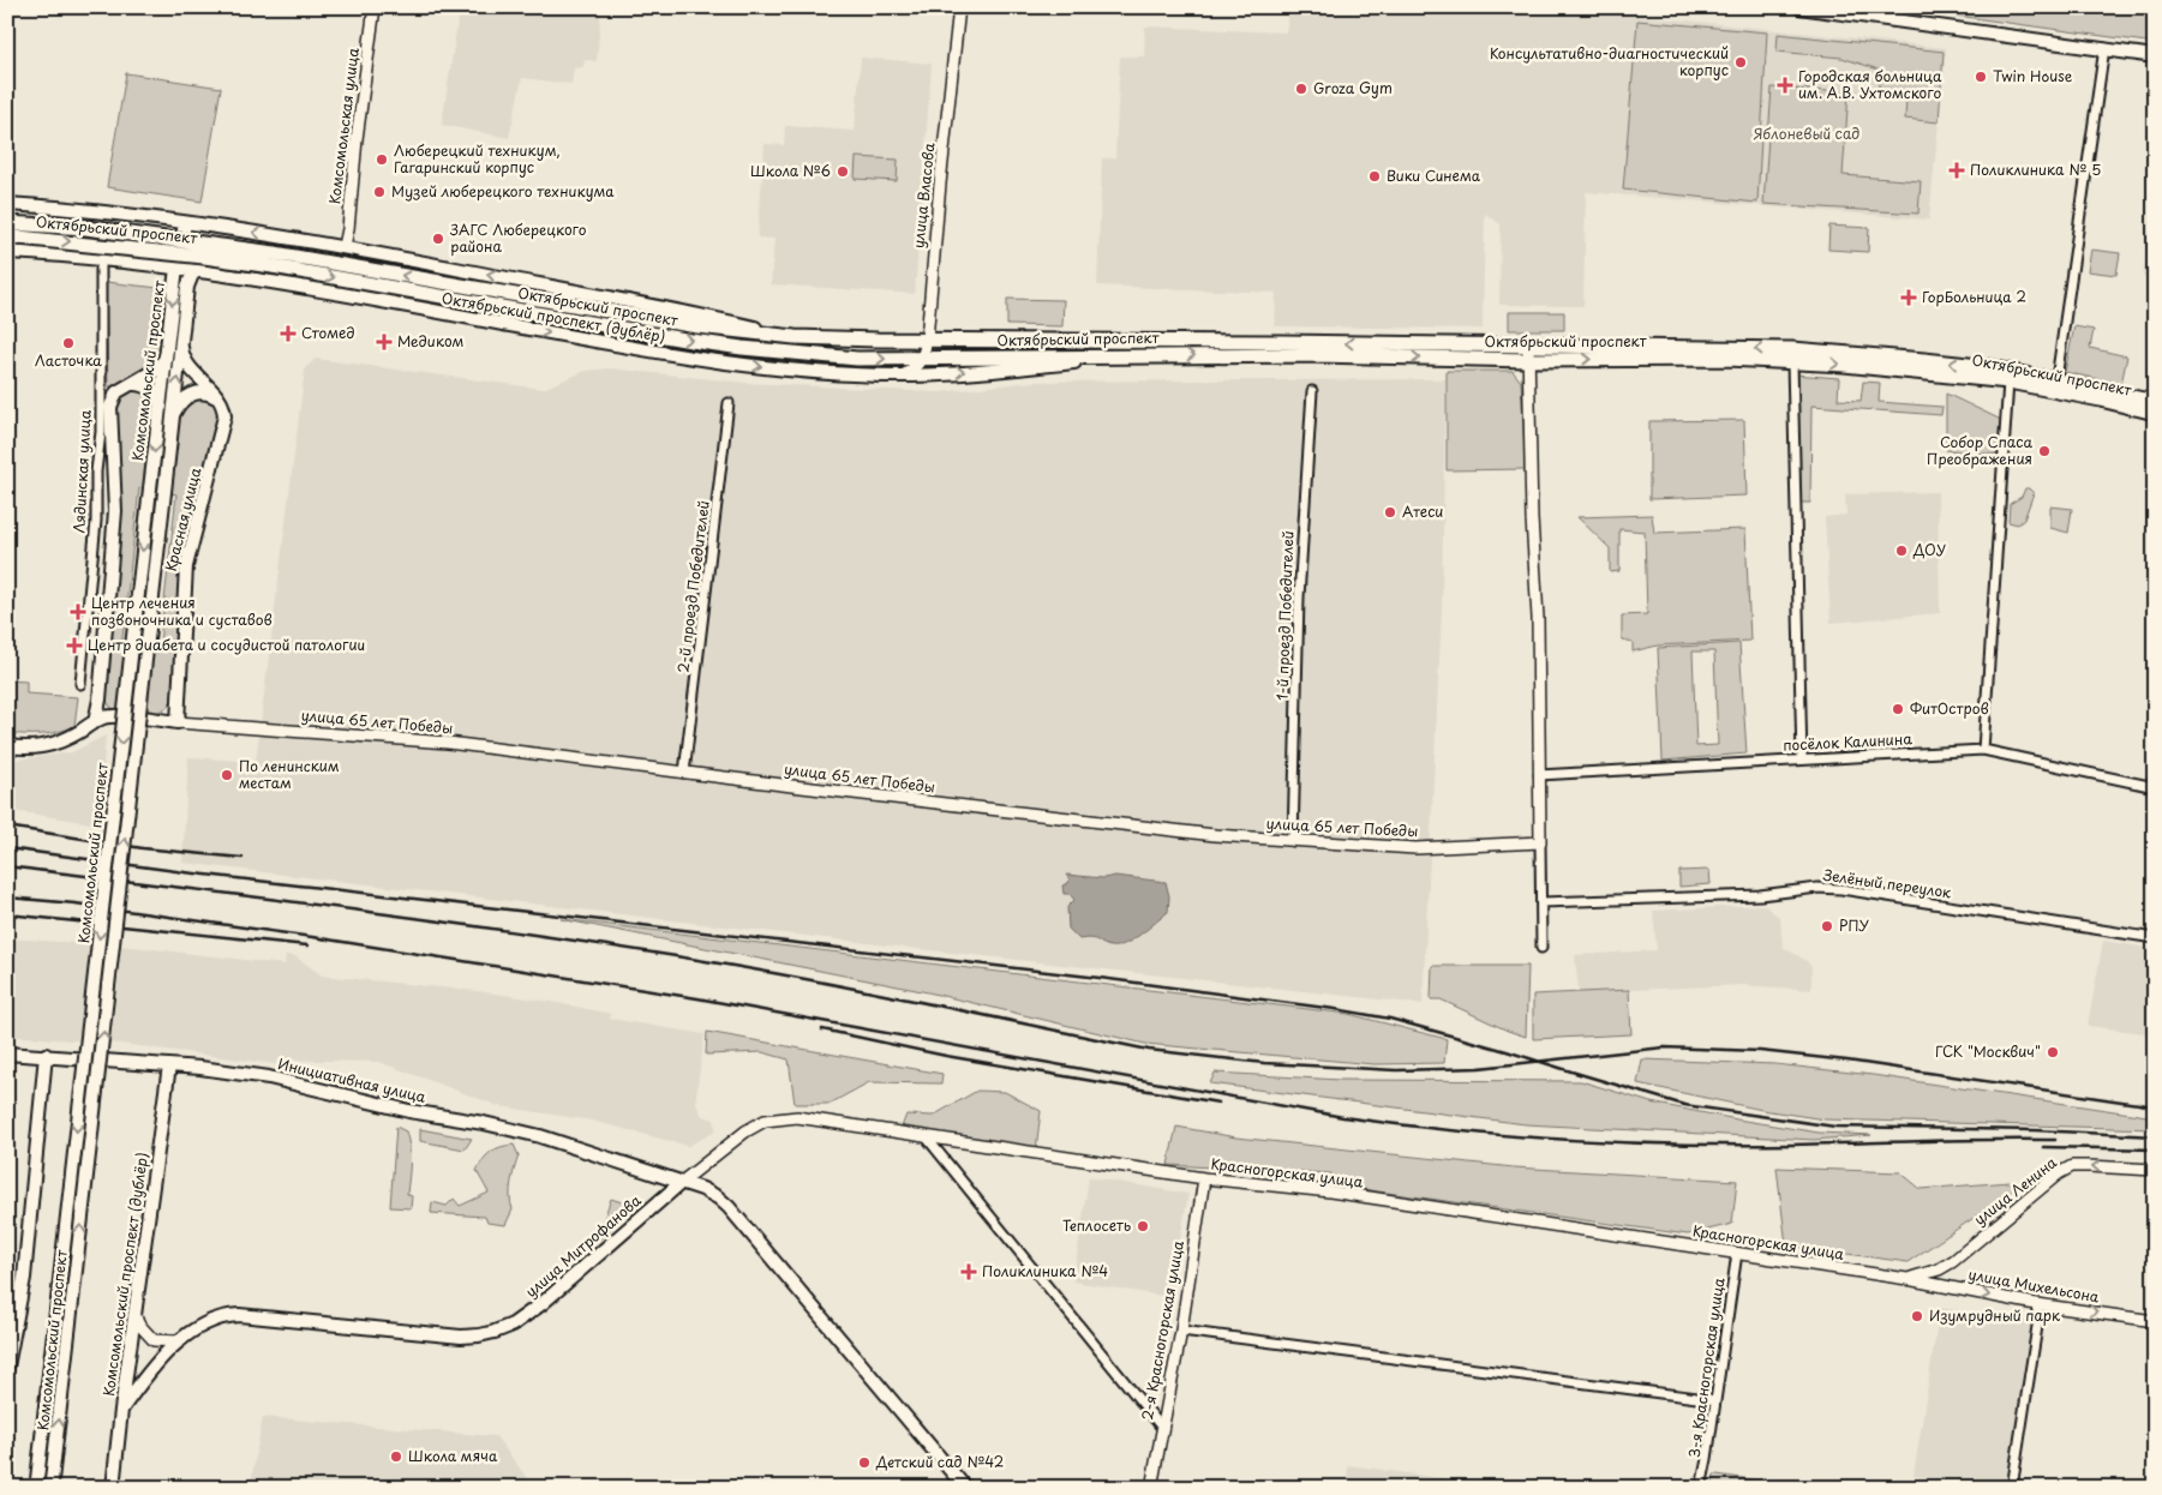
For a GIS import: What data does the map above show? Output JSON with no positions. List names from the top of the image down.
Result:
{
  "streets": {
    "main road": [
      "Октябрьский проспект",
      "Октябрьский проспект (дублёр)",
      "Комсомольский проспект",
      "Лядинская улица",
      "Красная улица",
      "Инициативная улица",
      "улица Митрофанова",
      "Комсомольский проспект (дублёр)"
    ],
    "street": [
      "Комсомольская улица",
      "улица Власова",
      "2-й проезд Победителей",
      "1-й проезд Победителей",
      "улица 65 лет Победы",
      "посёлок Калинина",
      "Зелёный переулок",
      "Красногорская улица",
      "улица Ленина",
      "улица Михельсона",
      "2-я Красногорская улица",
      "3-я Красногорская улица"
    ]
  },
  "crossings": [
    ["Комсомольская улица", "Октябрьский проспект (дублёр)"],
    ["улица Власова", "Октябрьский проспект"],
    ["Октябрьский проспект", "Октябрьский проспект (дублёр)"],
    ["Октябрьский проспект (дублёр)", "Комсомольский проспект"],
    ["Октябрьский проспект (дублёр)", "Лядинская улица"],
    ["Красная улица", "улица 65 лет Победы"],
    ["2-й проезд Победителей", "улица 65 лет Победы"],
    ["1-й проезд Победителей", "улица 65 лет Победы"],
    ["Инициативная улица", "Красногорская улица"],
    ["Инициативная улица", "улица Митрофанова"],
    ["Инициативная улица", "Комсомольский проспект (дублёр)"],
    ["Красногорская улица", "улица Ленина"],
    ["Красногорская улица", "улица Митрофанова"],
    ["Красногорская улица", "улица Михельсона"],
    ["Красногорская улица", "2-я Красногорская улица"],
    ["Красногорская улица", "3-я Красногорская улица"],
    ["улица Ленина", "улица Михельсона"],
    ["улица Митрофанова", "Комсомольский проспект (дублёр)"]
  ],
  "one_way": ["улица Ленина", "улица Михельсона"],
  "parks": ["Яблоневый сад"],
  "places": {
    "other": [
      "Консультативно-диагностический корпус",
      "Twin House",
      "Groza Gym",
      "Люберецкий техникум, Гагаринский корпус",
      "Школа №6",
      "Вики Синема",
      "Музей люберецкого техникума",
      "ЗАГС Люберецкого района",
      "Ласточка",
      "Собор Спаса Преображения",
      "Атеси",
      "ДОУ",
      "ФитОстров",
      "По ленинским местам",
      "РПУ",
      "ГСК \"Москвич\"",
      "Теплосеть",
      "Изумрудный парк",
      "Школа мяча",
      "Детский сад №42"
    ],
    "health": [
      "Городская больница им. А.В. Ухтомского",
      "Поликлиника № 5",
      "ГорБольница 2",
      "Стомед",
      "Медиком",
      "Центр лечения позвоночника и суставов",
      "Центр диабета и сосудистой патологии",
      "Поликлиника №4"
    ]
  }
}
